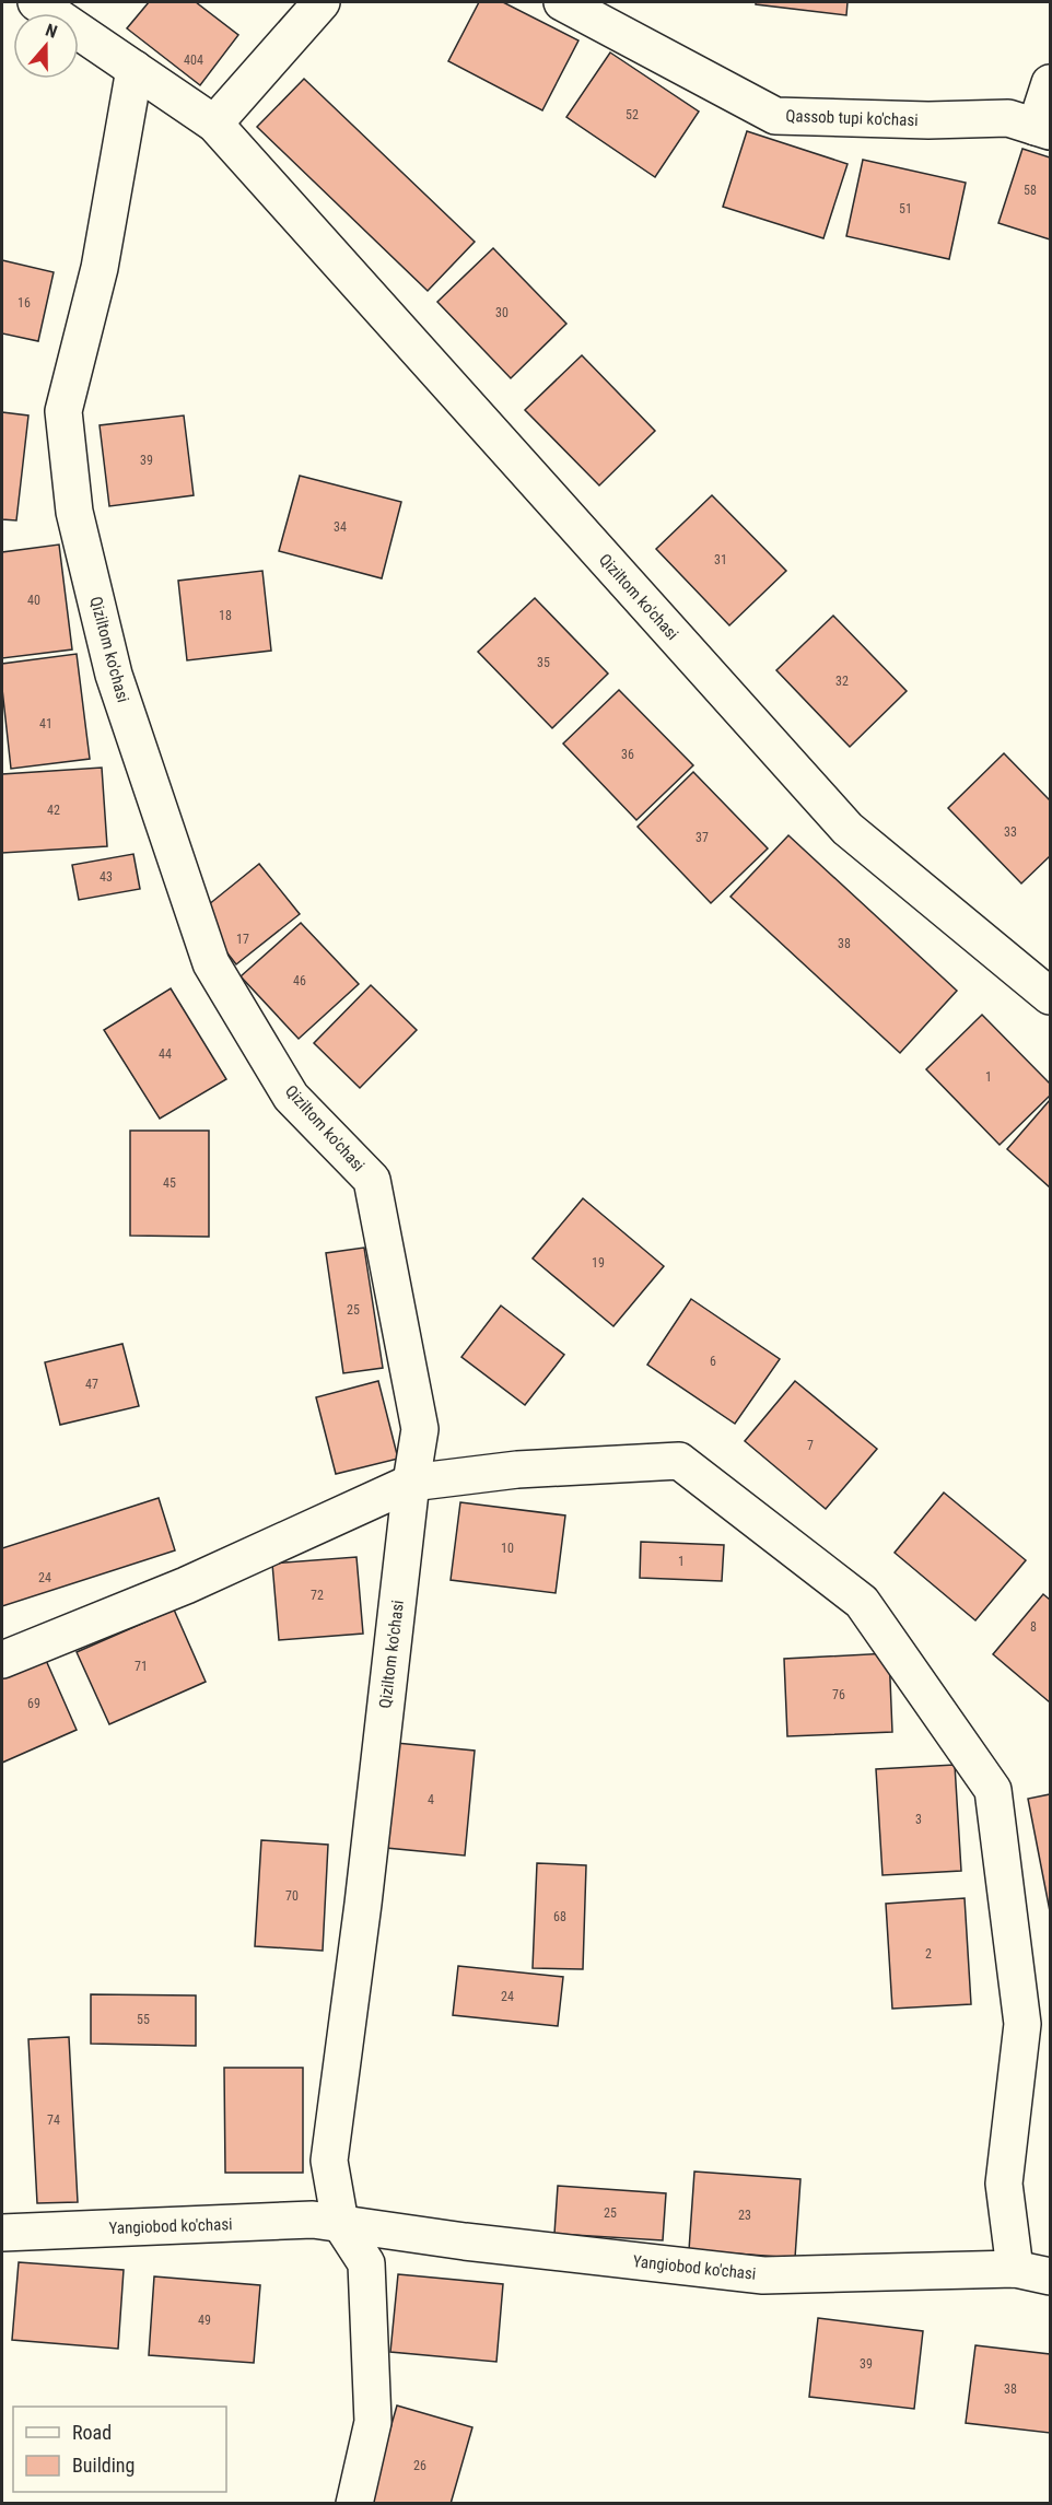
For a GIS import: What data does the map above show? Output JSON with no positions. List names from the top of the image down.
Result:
{
  "streets": {
    "street": ["Qassob tupi ko'chasi", "Qiziltom ko'chasi", "Yangiobod ko'chasi"]
  },
  "crossings": [
    ["Qiziltom ko'chasi", "Yangiobod ko'chasi"]
  ],
  "house_numbers": [
    "404",
    "52",
    "58",
    "51",
    "16",
    "30",
    "39",
    "34",
    "31",
    "40",
    "18",
    "35",
    "32",
    "41",
    "36",
    "42",
    "33",
    "37",
    "43",
    "17",
    "38",
    "46",
    "44",
    "1",
    "45",
    "19",
    "25",
    "6",
    "47",
    "7",
    "10",
    "1",
    "24",
    "72",
    "8",
    "71",
    "76",
    "69",
    "4",
    "3",
    "70",
    "68",
    "2",
    "24",
    "55",
    "74",
    "25",
    "23",
    "49",
    "39",
    "38",
    "26"
  ],
  "legend": ["Road", "Building"],
  "north": "top"
}
